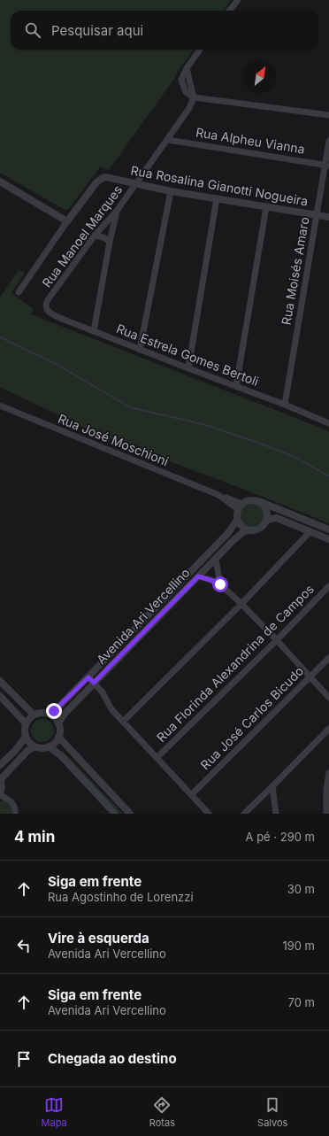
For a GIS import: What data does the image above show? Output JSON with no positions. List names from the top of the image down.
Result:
{
  "streets": {
    "street": [
      "Rua Alpheu Vianna",
      "Rua Rosalina Gianotti Nogueira",
      "Rua Manoel Marques",
      "Rua Moisés Amaro",
      "Rua Estrela Gomes Bertoli",
      "Rua José Moschioni",
      "Avenida Ari Vercellino",
      "Rua Florinda Alexandrina de Campos",
      "Rua José Carlos Bicudo"
    ]
  },
  "crossings": [
    ["Rua Alpheu Vianna", "Rua Manoel Marques"],
    ["Rua Alpheu Vianna", "Rua Moisés Amaro"],
    ["Rua Rosalina Gianotti Nogueira", "Rua Manoel Marques"],
    ["Rua Rosalina Gianotti Nogueira", "Rua Moisés Amaro"],
    ["Rua Manoel Marques", "Rua Estrela Gomes Bertoli"],
    ["Rua Moisés Amaro", "Rua Estrela Gomes Bertoli"],
    ["Rua José Moschioni", "Avenida Ari Vercellino"]
  ],
  "north": "top right",
  "page": {
    "search": "Pesquisar aqui",
    "heading": ["4 min", "A pé · 290 m"],
    "list": [
      ["Siga em frente", "Rua Agostinho de Lorenzzi", "30 m"],
      ["Vire à esquerda", "Avenida Ari Vercellino", "190 m"],
      ["Siga em frente", "Avenida Ari Vercellino", "70 m"],
      "Chegada ao destino"
    ],
    "nav": ["Mapa", "Rotas", "Salvos"]
  }
}
